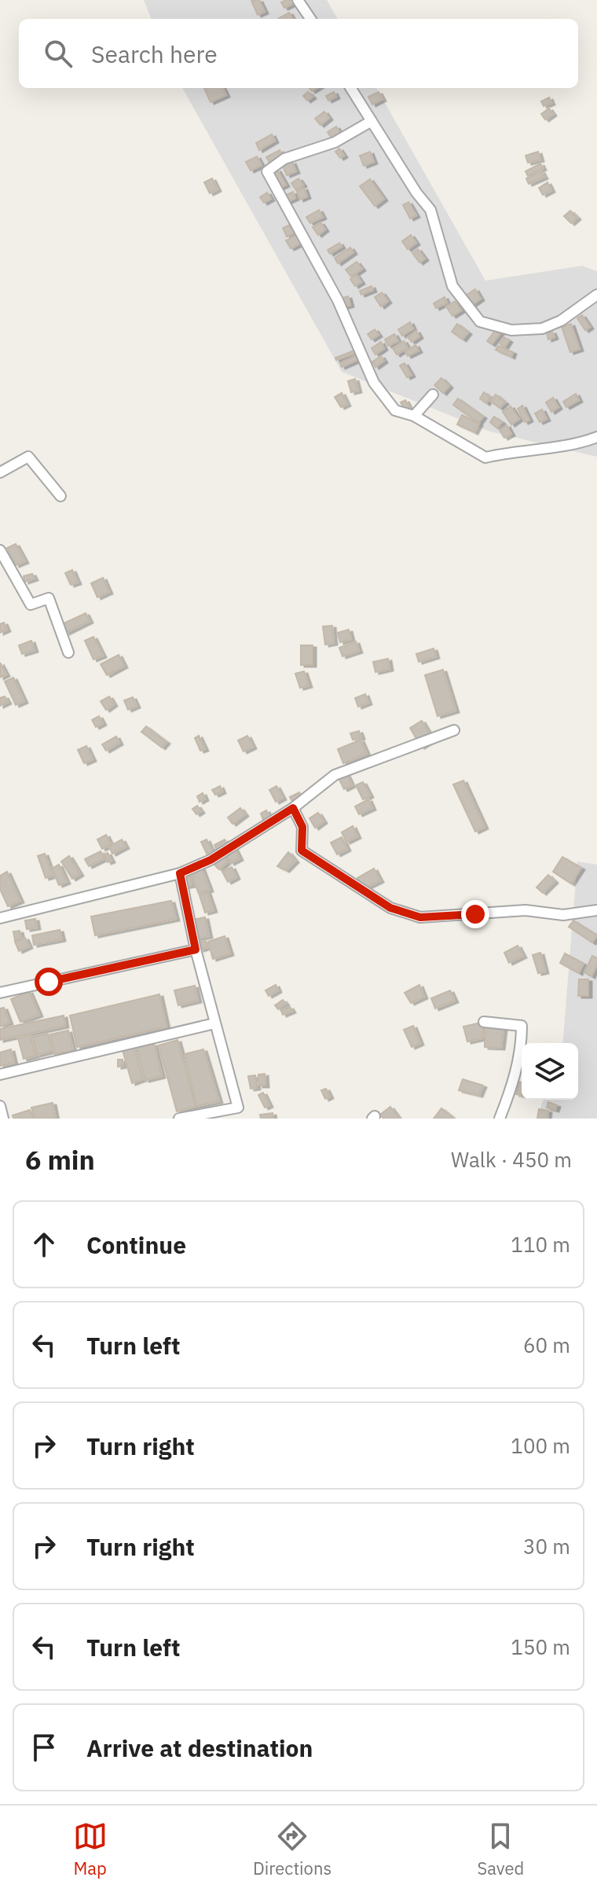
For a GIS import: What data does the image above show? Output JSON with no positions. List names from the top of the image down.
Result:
{
  "page": {
    "search": "Search here",
    "heading": ["6 min", "Walk · 450 m"],
    "list": [
      ["Continue", "110 m"],
      ["Turn left", "60 m"],
      ["Turn right", "100 m"],
      ["Turn right", "30 m"],
      ["Turn left", "150 m"],
      "Arrive at destination"
    ],
    "nav": ["Map", "Directions", "Saved"]
  }
}
